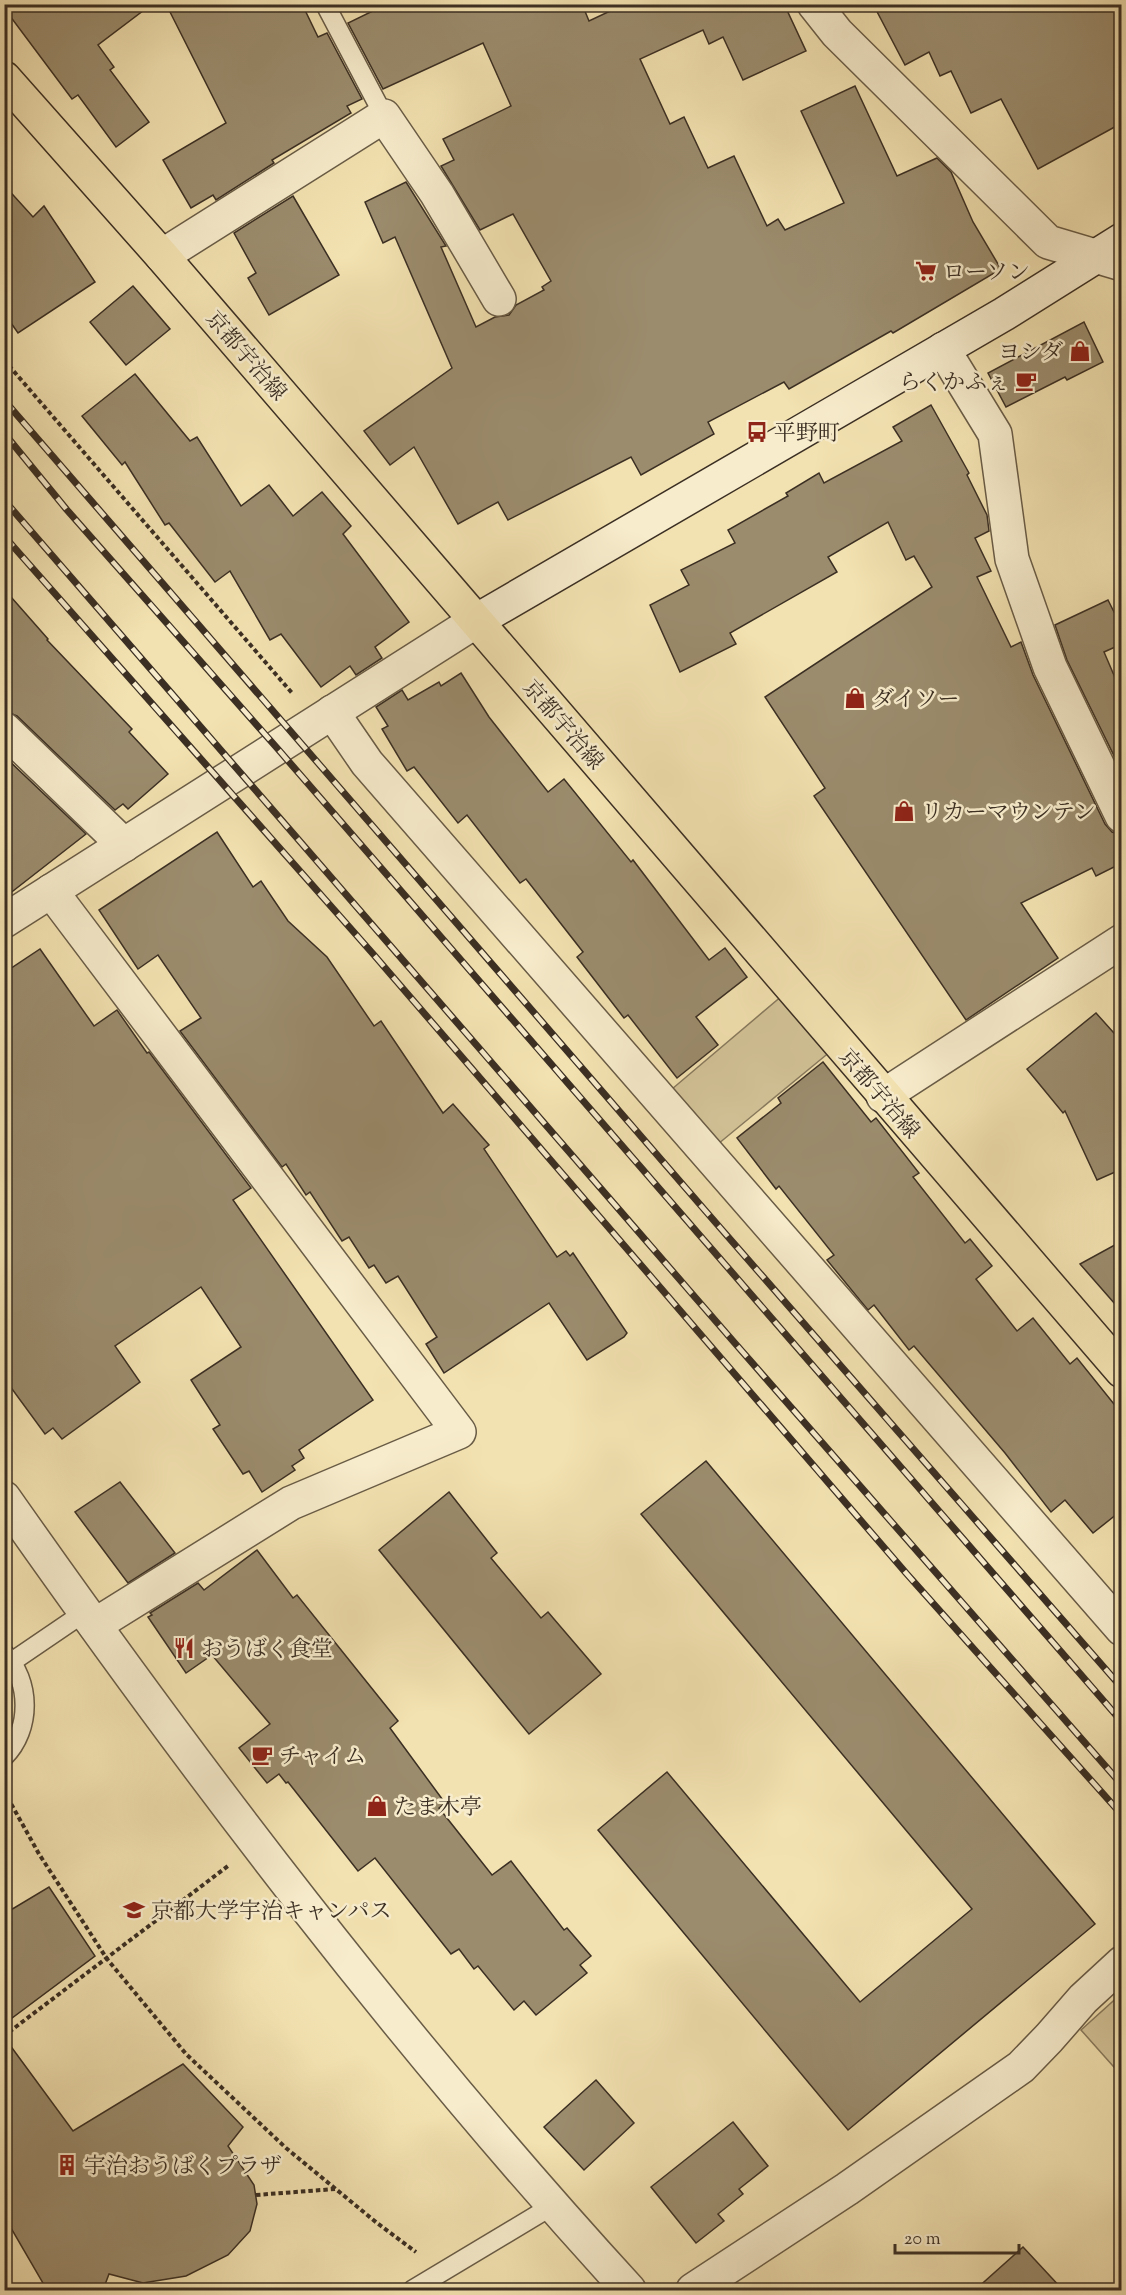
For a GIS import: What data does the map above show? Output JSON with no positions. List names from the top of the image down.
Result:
{
  "streets": {
    "main road": ["京都宇治線"]
  },
  "places": {
    "supermarket": ["ローソン"],
    "shop": [
      "ヨシダ",
      "ダイソー",
      "リカーマウンテン",
      "たま木亭"
    ],
    "cafe": ["らくかふぇ", "チャイム"],
    "bus stop": ["平野町"],
    "restaurant": ["おうばく食堂"],
    "school or university": ["京都大学宇治キャンパス"],
    "building": ["宇治おうばくプラザ"]
  },
  "scale_bar": "20 m"
}
